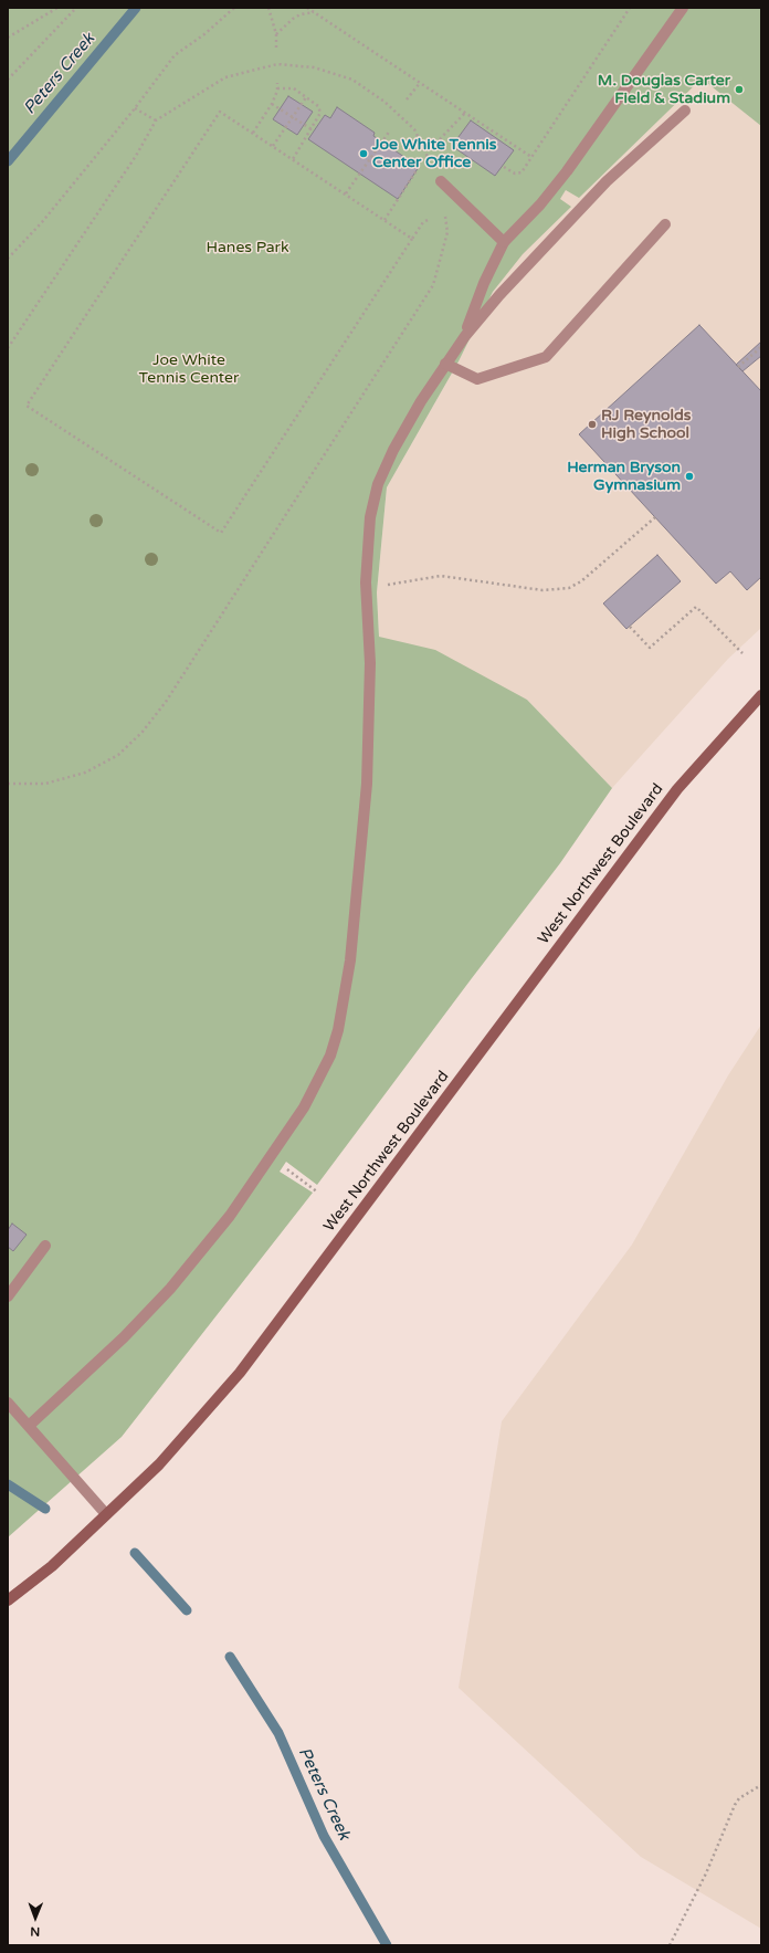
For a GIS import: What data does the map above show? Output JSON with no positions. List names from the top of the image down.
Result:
{
  "streets": {
    "main road": ["West Northwest Boulevard"]
  },
  "water": ["Peters Creek"],
  "parks": ["Hanes Park", "Joe White Tennis Center"],
  "places": [
    "M. Douglas Carter Field & Stadium",
    "Joe White Tennis Center Office",
    "RJ Reynolds High School",
    "Herman Bryson Gymnasium"
  ],
  "north": "bottom"
}
